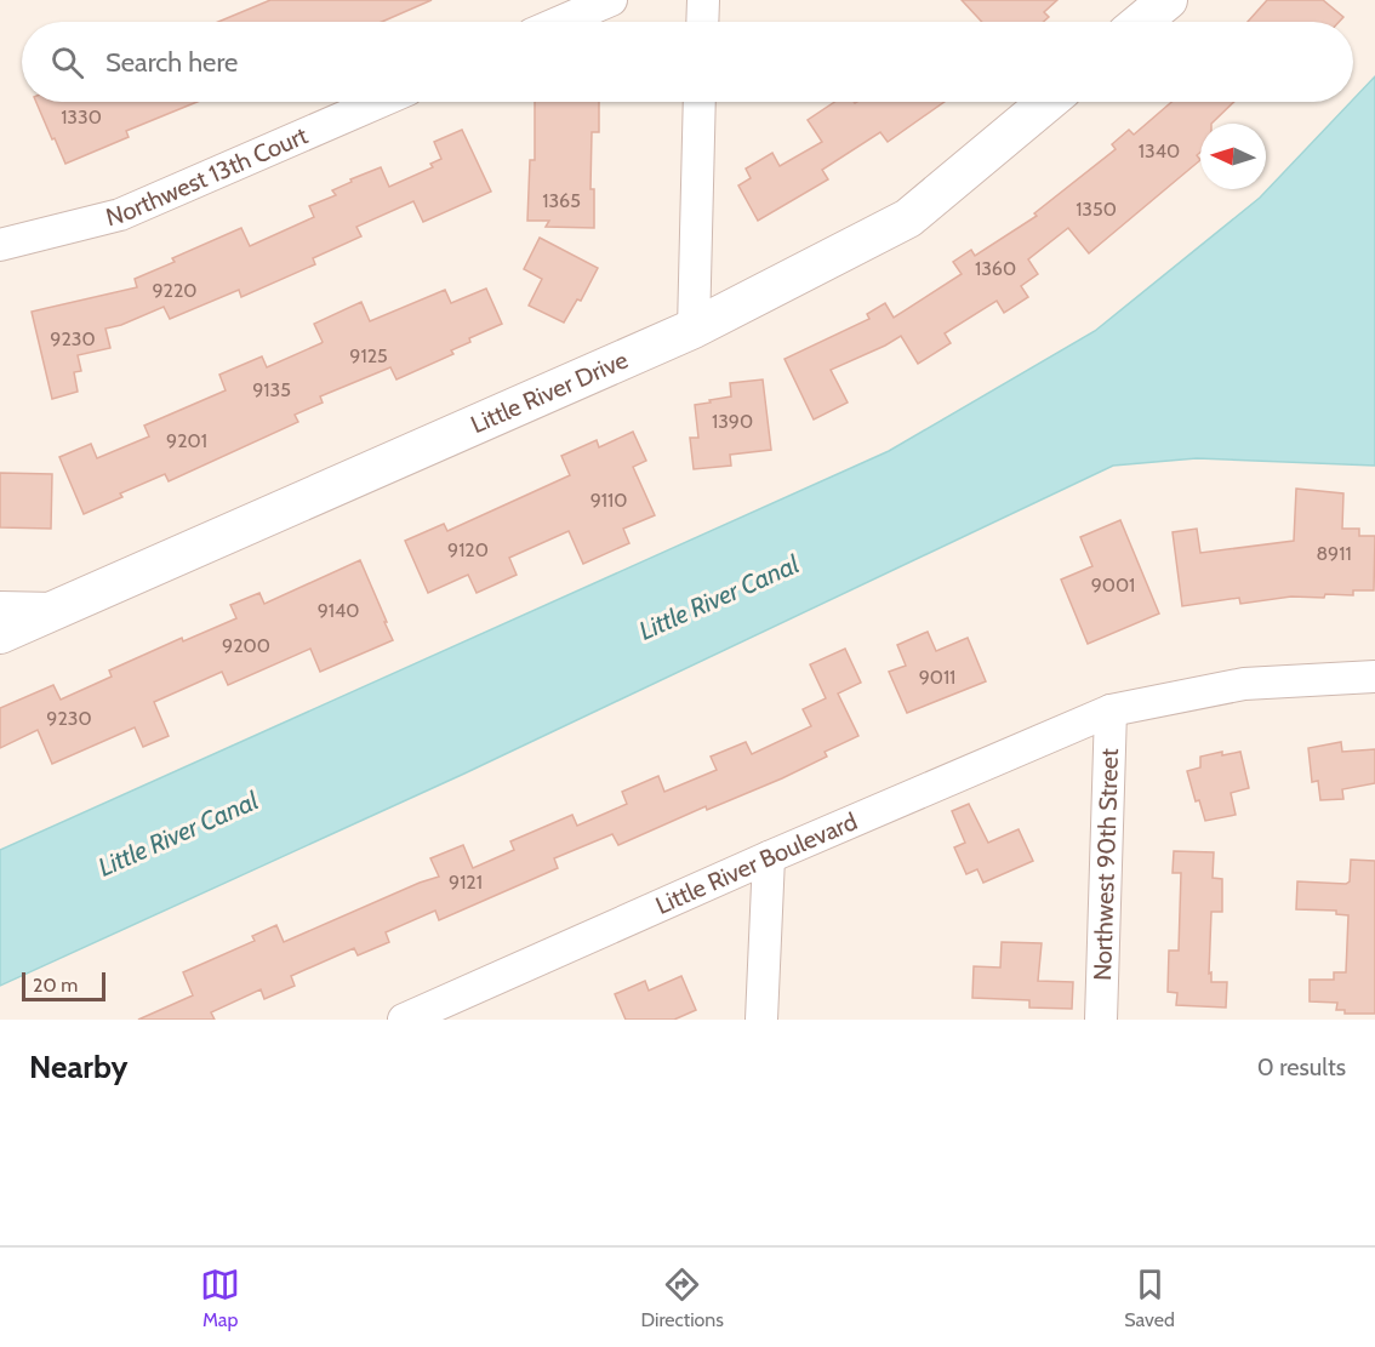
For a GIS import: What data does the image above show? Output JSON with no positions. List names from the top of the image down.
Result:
{
  "streets": {
    "street": [
      "Northwest 13th Court",
      "Little River Drive",
      "Little River Boulevard",
      "Northwest 90th Street"
    ]
  },
  "crossings": [
    ["Little River Boulevard", "Northwest 90th Street"]
  ],
  "water": ["Little River Canal"],
  "house_numbers": [
    "1330",
    "1340",
    "1365",
    "1350",
    "1360",
    "9220",
    "9230",
    "9125",
    "9135",
    "1390",
    "9201",
    "9110",
    "9120",
    "8911",
    "9001",
    "9140",
    "9200",
    "9011",
    "9230",
    "9121"
  ],
  "scale_bar": "20 m",
  "north": "left",
  "page": {
    "search": "Search here",
    "scale": "20 m",
    "heading": ["Nearby", "0 results"],
    "nav": ["Map", "Directions", "Saved"]
  }
}
